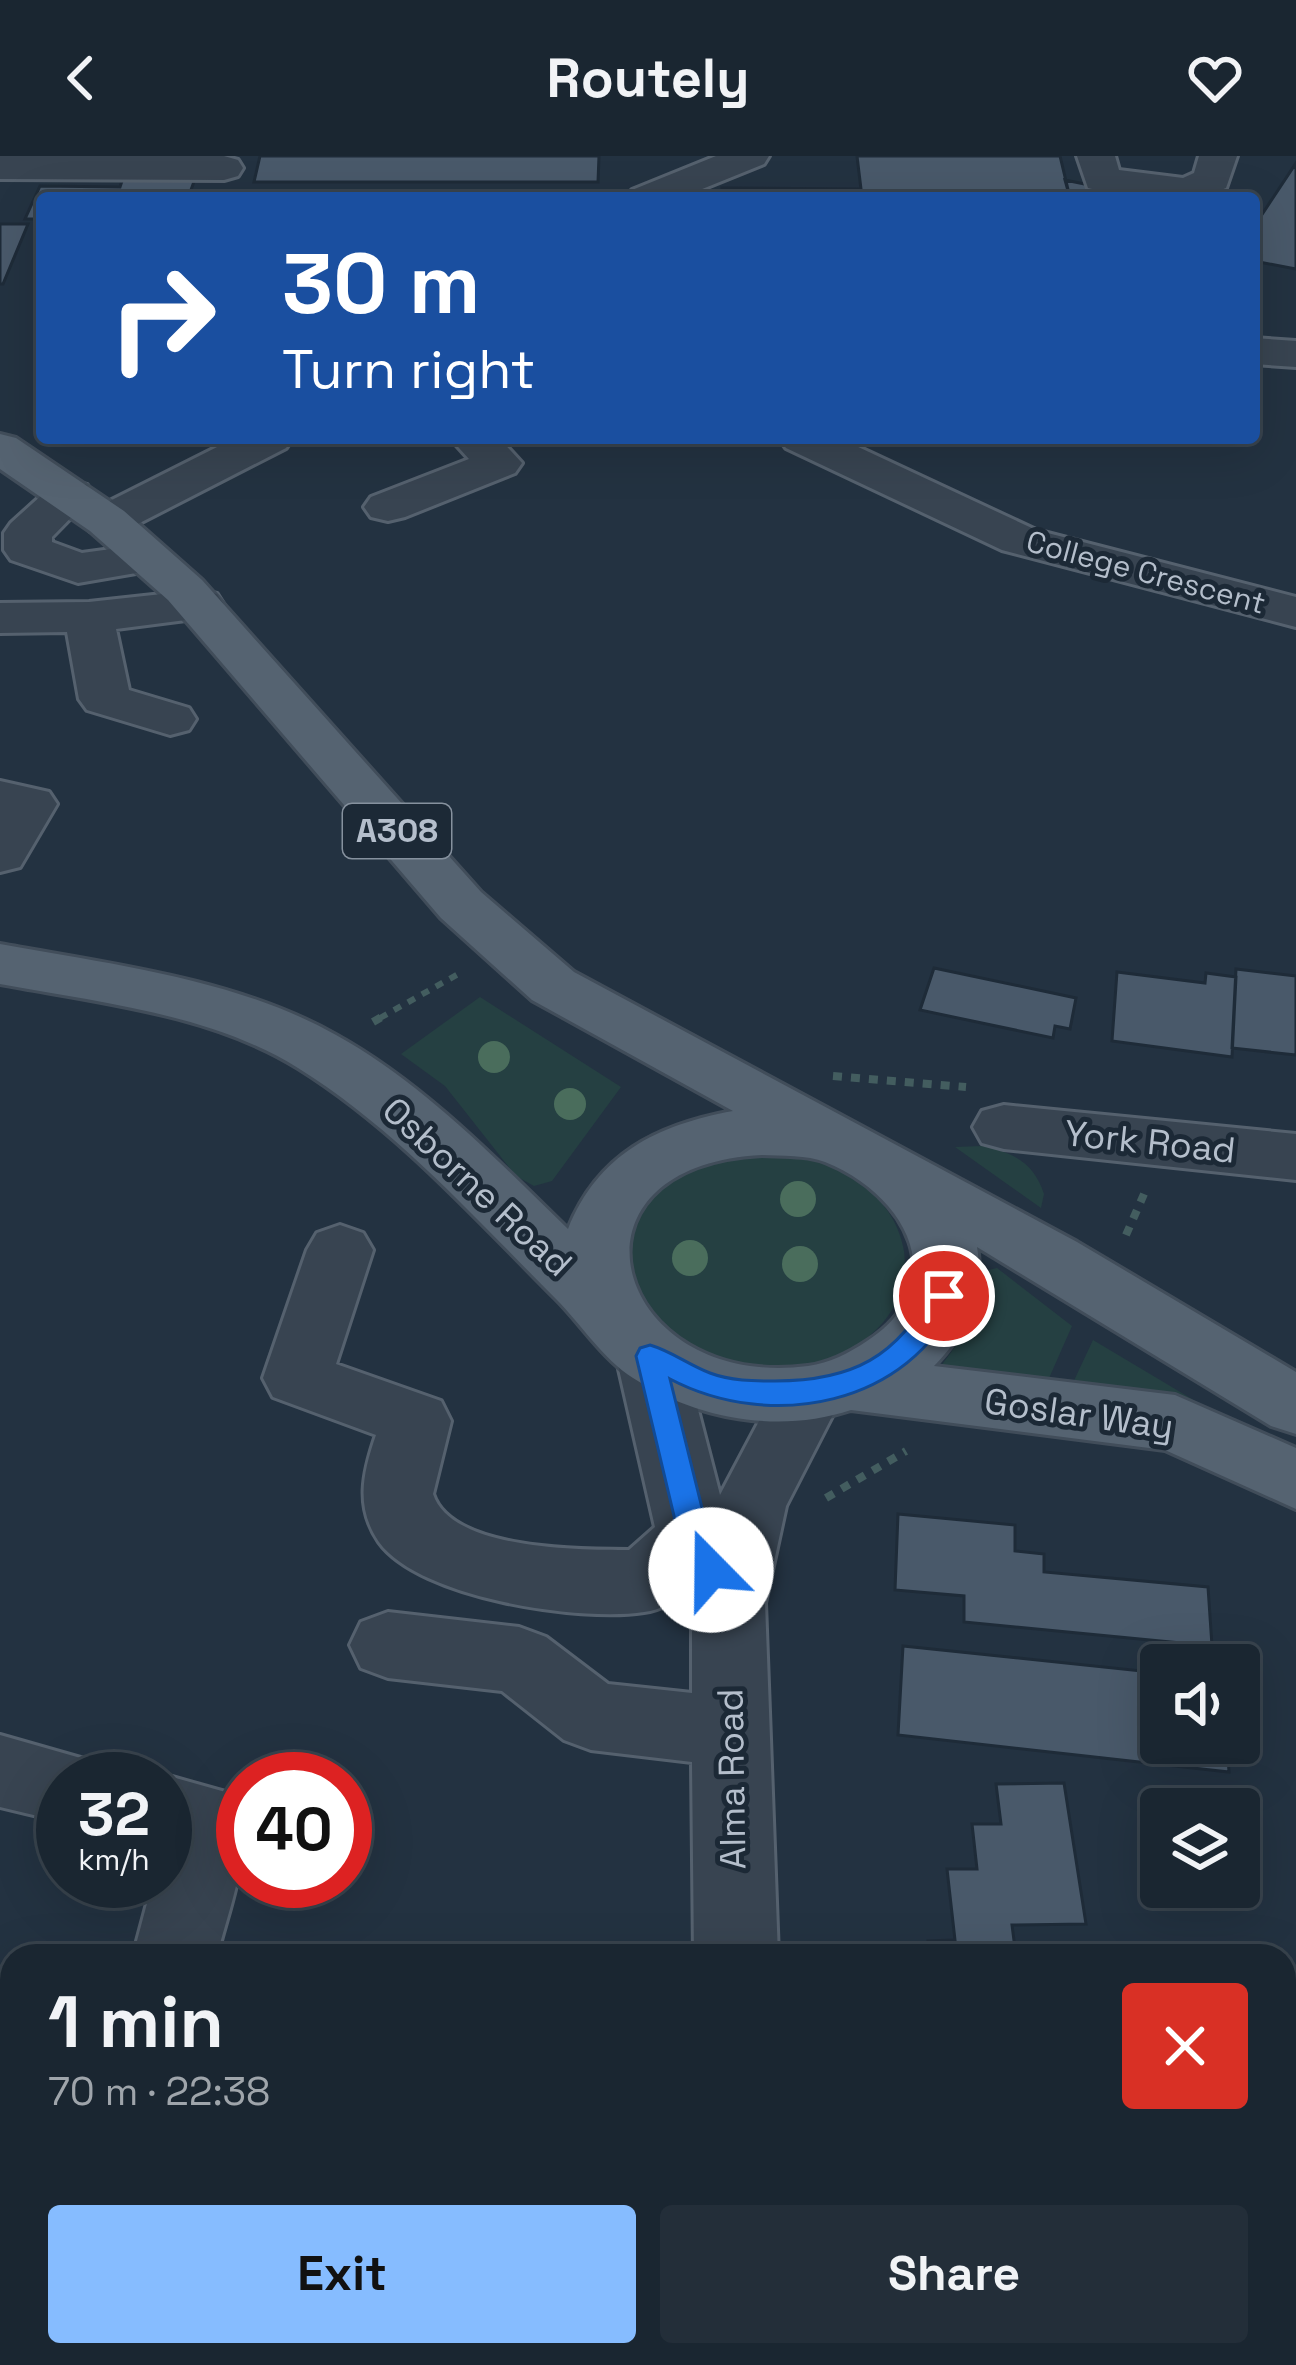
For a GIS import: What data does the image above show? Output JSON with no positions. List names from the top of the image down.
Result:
{
  "streets": {
    "main road": ["A308", "Osborne Road", "Goslar Way"],
    "street": ["College Crescent", "York Road", "Alma Road"]
  },
  "crossings": [
    ["A308", "Osborne Road"],
    ["A308", "Goslar Way"],
    ["A308", "Alma Road"],
    ["Osborne Road", "Goslar Way"],
    ["Osborne Road", "Alma Road"],
    ["Goslar Way", "Alma Road"]
  ],
  "page": {
    "header": "Routely",
    "turn": ["30 m", "Turn right"],
    "speed": "32 km/h",
    "limit": "40",
    "heading": ["1 min", "70 m · 22:38"],
    "buttons": ["Exit", "Share"]
  }
}
